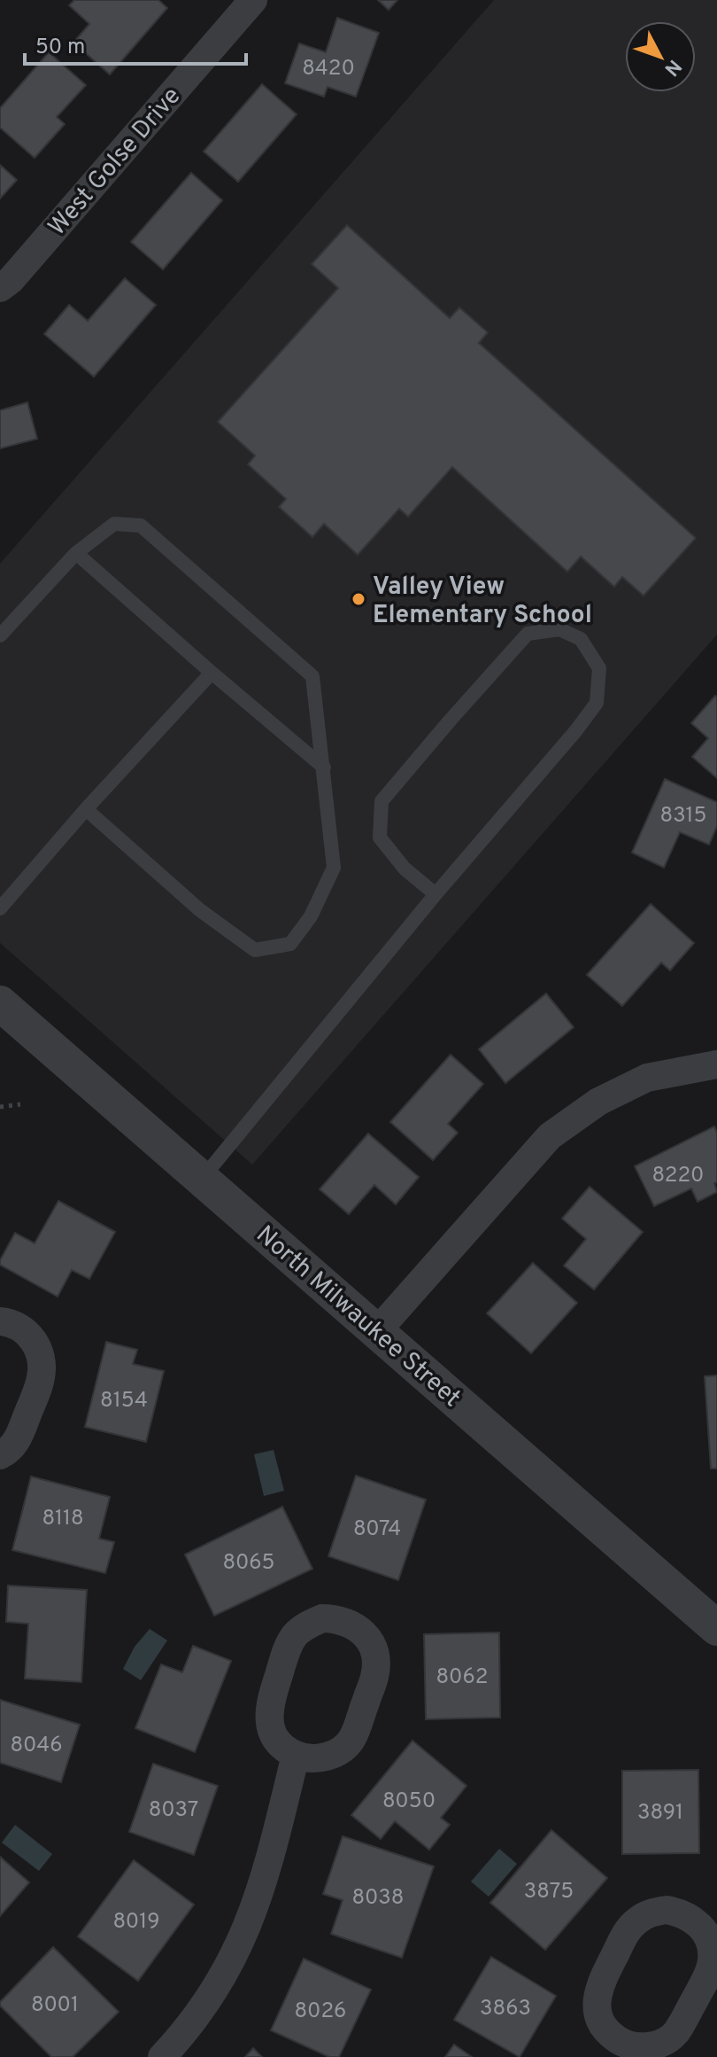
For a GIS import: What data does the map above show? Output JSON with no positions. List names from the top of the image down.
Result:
{
  "streets": {
    "street": ["West Golse Drive", "North Milwaukee Street"]
  },
  "places": ["Valley View Elementary School"],
  "house_numbers": [
    "8420",
    "8315",
    "8220",
    "8154",
    "8118",
    "8074",
    "8065",
    "8062",
    "8046",
    "8050",
    "8037",
    "3891",
    "3875",
    "8038",
    "8019",
    "8001",
    "3863",
    "8026"
  ],
  "scale_bar": "50 m",
  "north": "bottom right"
}
